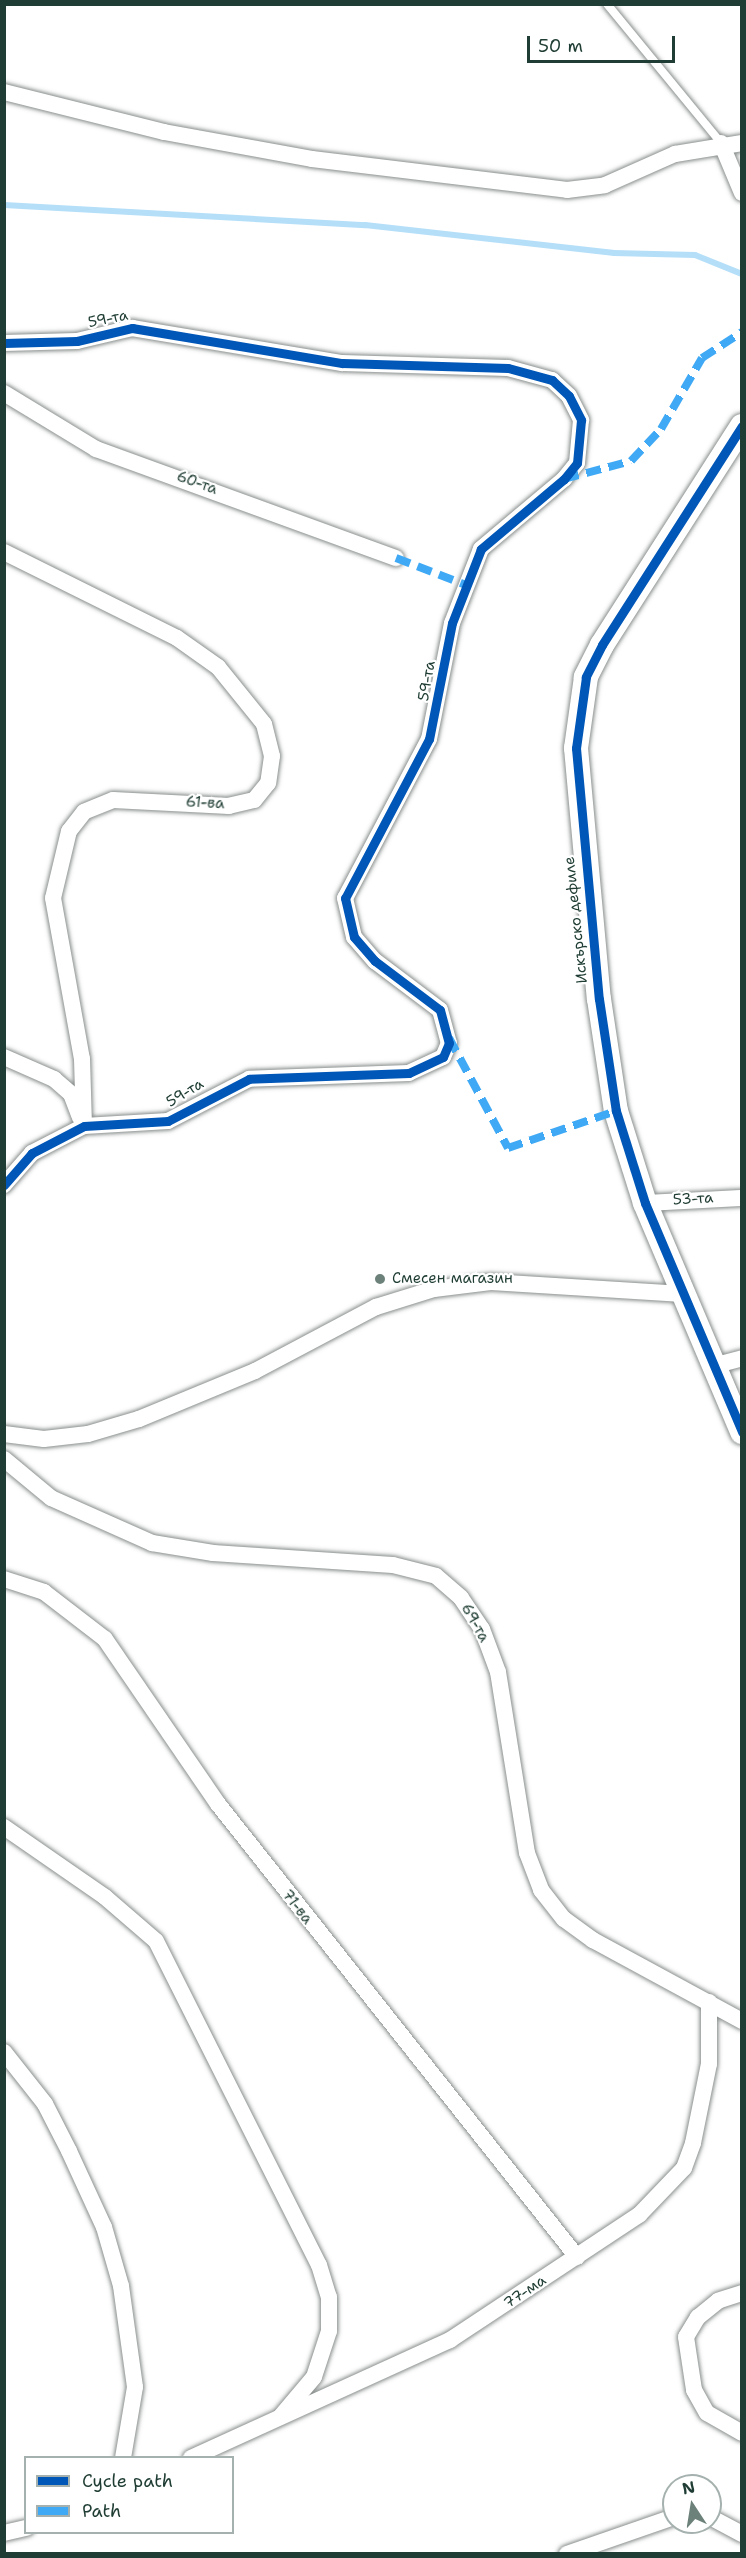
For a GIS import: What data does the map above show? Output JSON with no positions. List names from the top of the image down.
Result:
{
  "streets": {
    "main road": ["Искърско дефиле"],
    "street": [
      "59-та",
      "60-та",
      "61-ва",
      "53-та",
      "69-та",
      "71-ва",
      "77-ма"
    ]
  },
  "crossings": [
    ["59-та", "61-ва"],
    ["Искърско дефиле", "53-та"],
    ["69-та", "77-ма"],
    ["71-ва", "77-ма"]
  ],
  "places": ["Смесен магазин"],
  "legend": ["Cycle path", "Path"],
  "scale_bar": "50 m",
  "north": "top"
}
